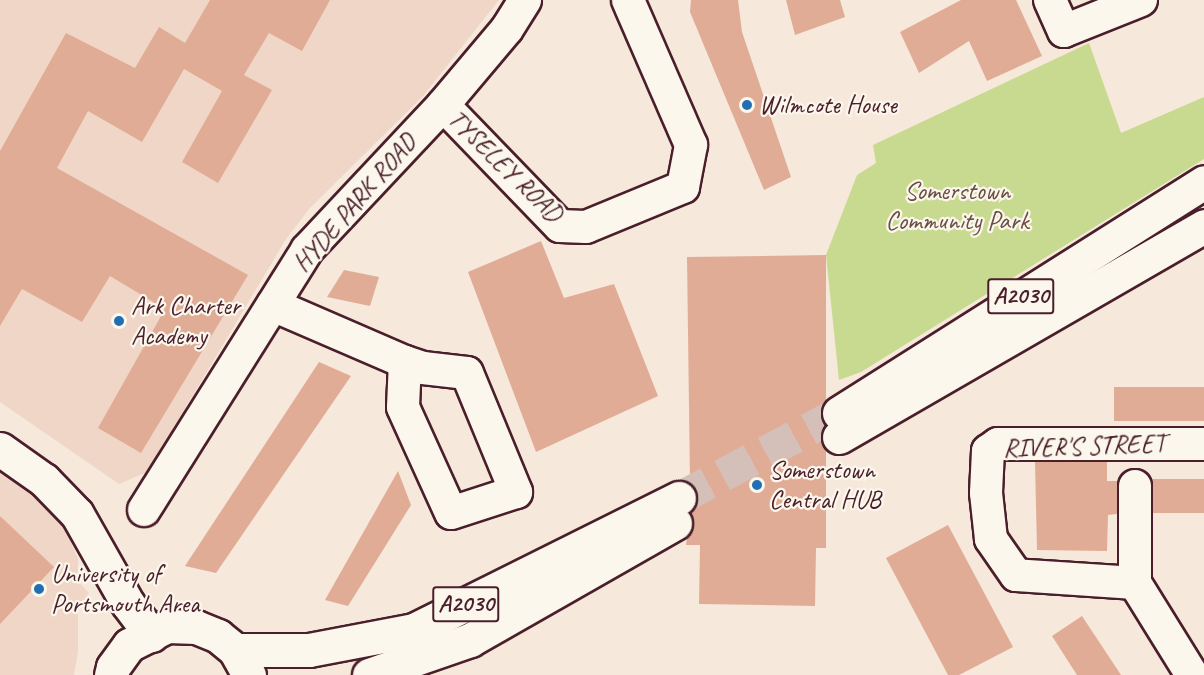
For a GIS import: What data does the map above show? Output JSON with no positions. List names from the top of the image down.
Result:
{
  "streets": {
    "main road": ["A2030"],
    "street": ["TYSELEY ROAD", "HYDE PARK ROAD", "RIVER'S STREET"]
  },
  "crossings": [
    ["TYSELEY ROAD", "HYDE PARK ROAD"]
  ],
  "parks": ["Somerstown Community Park"],
  "places": [
    "Wilmcote House",
    "Ark Charter Academy",
    "Somerstown Central HUB",
    "University of Portsmouth Area"
  ]
}
